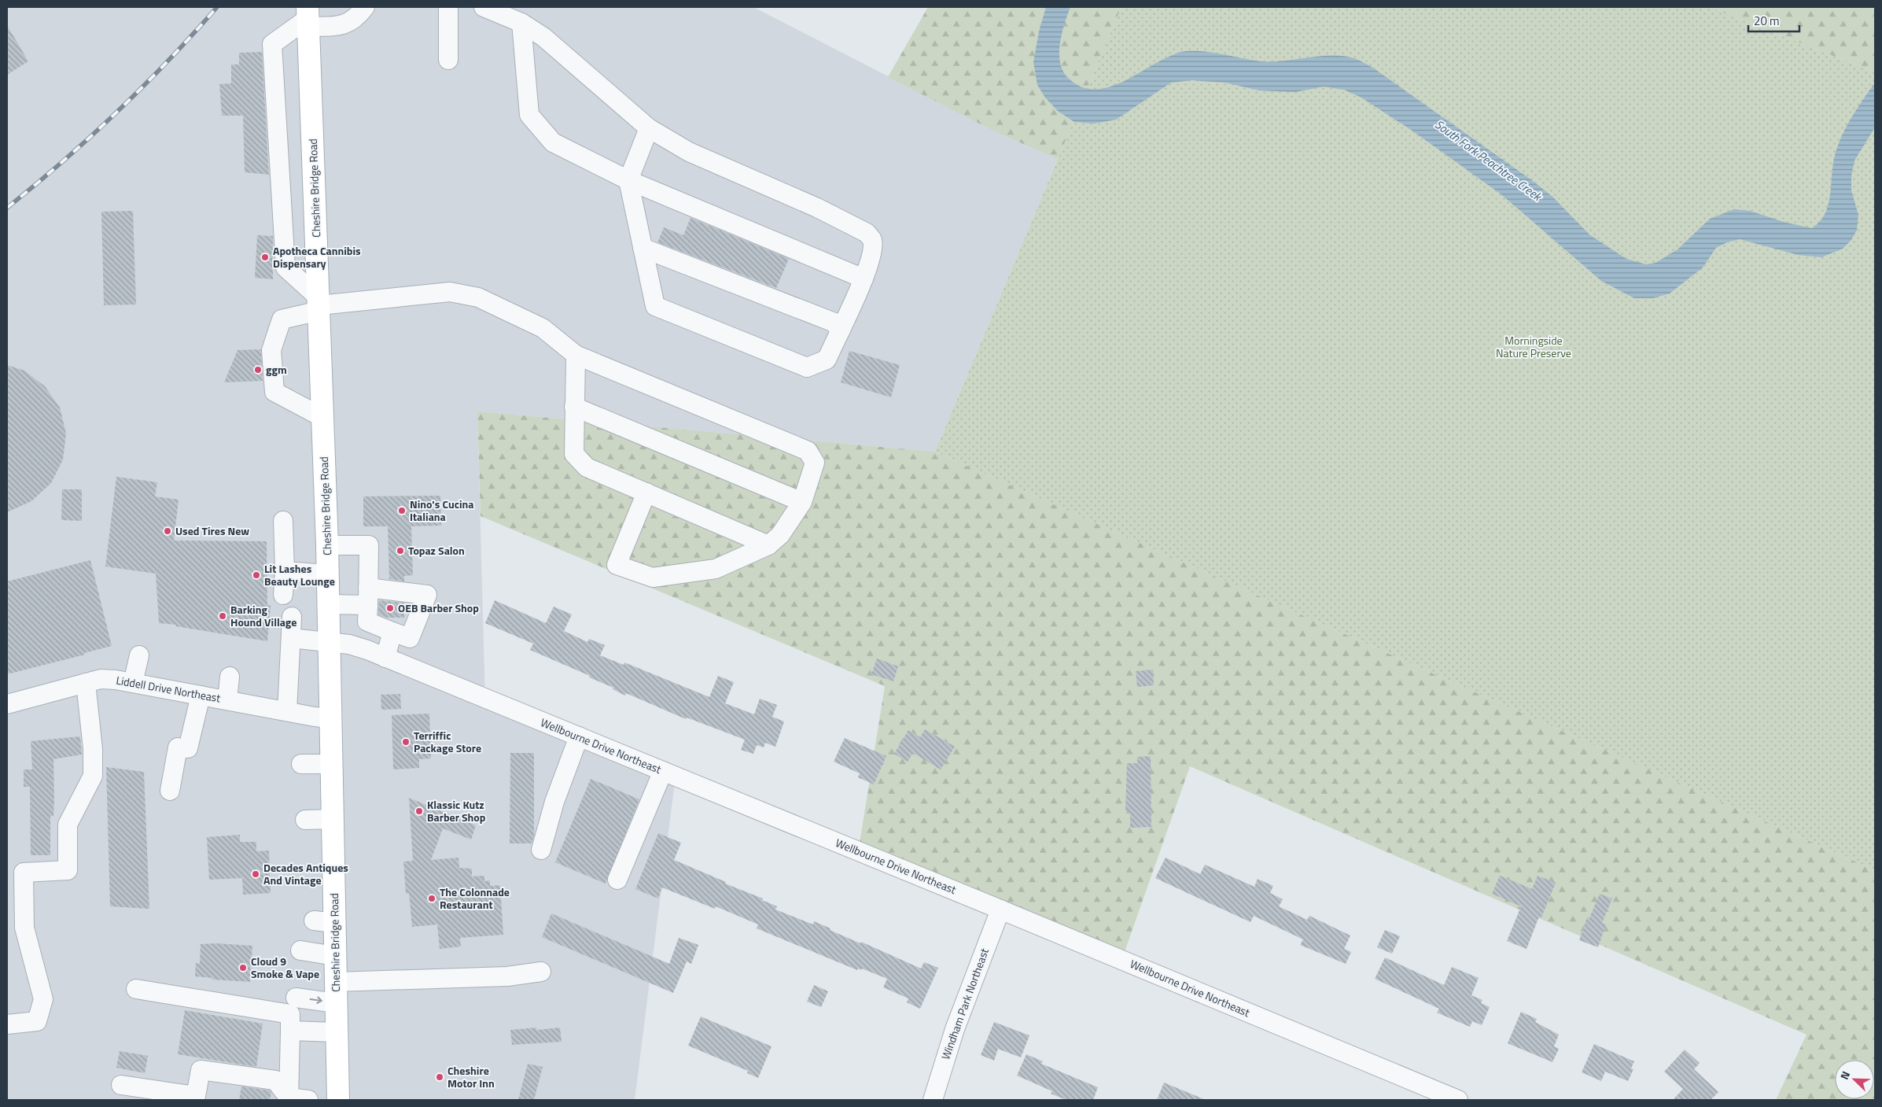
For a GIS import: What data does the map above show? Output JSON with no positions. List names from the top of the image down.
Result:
{
  "streets": {
    "main road": ["Cheshire Bridge Road"],
    "street": ["Liddell Drive Northeast", "Wellbourne Drive Northeast", "Windham Park Northeast"]
  },
  "crossings": [
    ["Cheshire Bridge Road", "Liddell Drive Northeast"],
    ["Cheshire Bridge Road", "Wellbourne Drive Northeast"],
    ["Wellbourne Drive Northeast", "Windham Park Northeast"]
  ],
  "water": ["South Fork Peachtree Creek"],
  "parks": ["Morningside Nature Preserve"],
  "places": [
    "Apotheca Cannibis Dispensary",
    "ggm",
    "Nino's Cucina Italiana",
    "Used Tires New",
    "Topaz Salon",
    "Lit Lashes Beauty Lounge",
    "OEB Barber Shop",
    "Barking Hound Village",
    "Terriffic Package Store",
    "Klassic Kutz Barber Shop",
    "Decades Antiques And Vintage",
    "The Colonnade Restaurant",
    "Cloud 9 Smoke & Vape",
    "Cheshire Motor Inn"
  ],
  "scale_bar": "20 m",
  "north": "top left"
}
